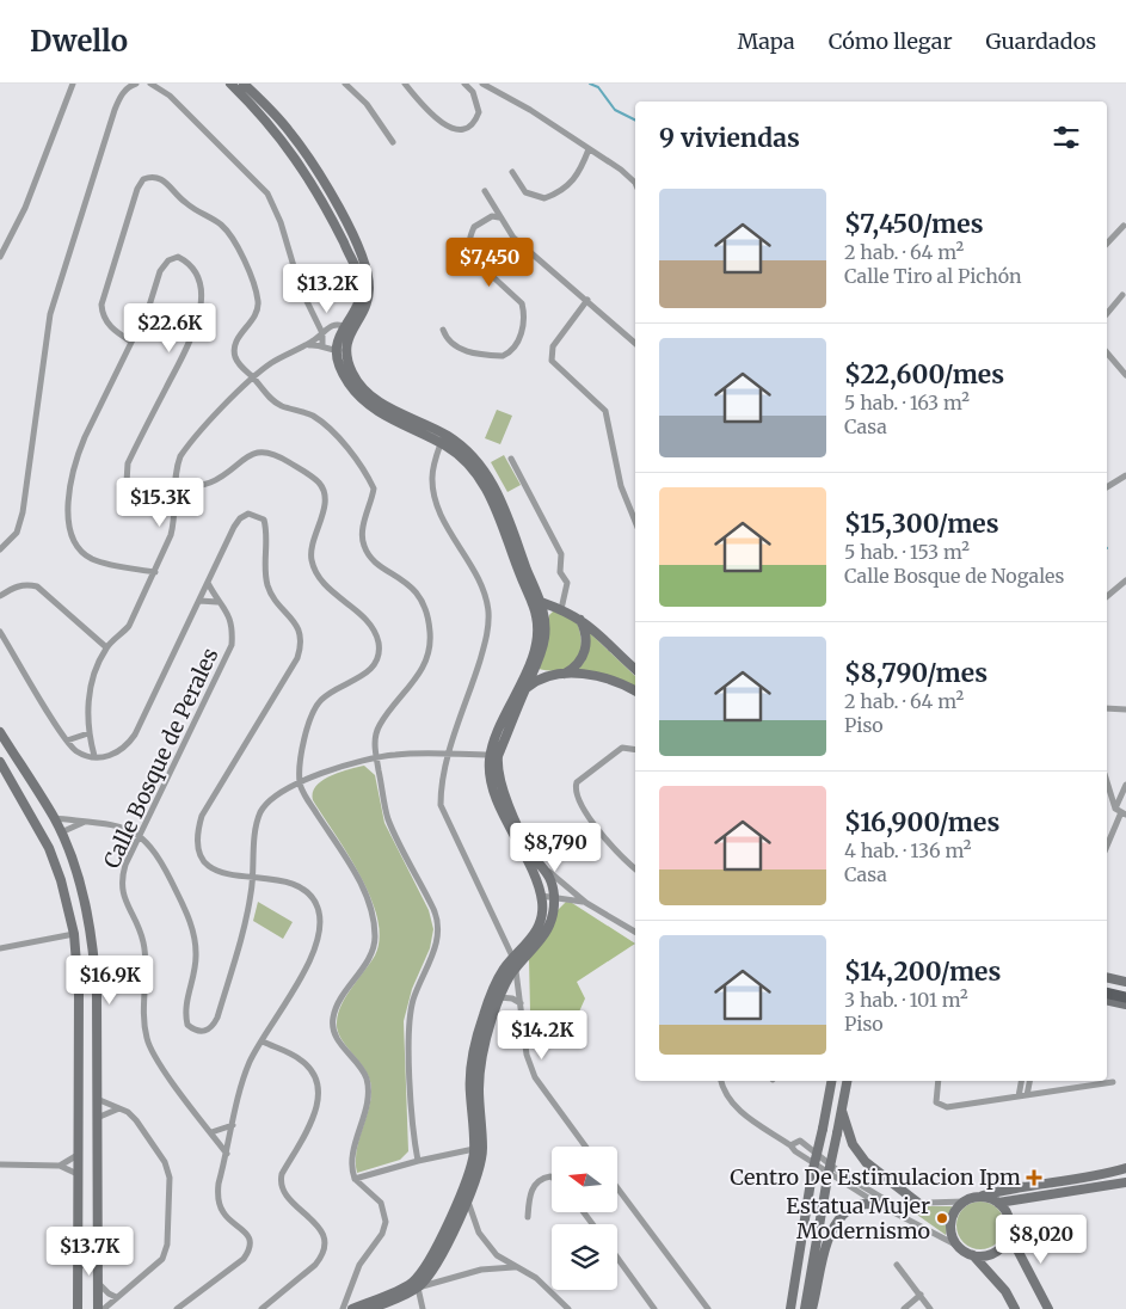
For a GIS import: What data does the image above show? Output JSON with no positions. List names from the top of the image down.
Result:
{
  "streets": {
    "street": ["Calle Bosque de Perales"]
  },
  "places": {
    "health": ["Centro De Estimulacion Ipm"],
    "other": ["Estatua Mujer Modernismo"]
  },
  "north": "left",
  "page": {
    "header": "Dwello",
    "nav": ["Mapa", "Cómo llegar", "Guardados"],
    "heading": "9 viviendas",
    "list": [
      {
        "name": "$7,450/mes",
        "note": "2 hab. · 64 m² · Calle Tiro al Pichón"
      },
      {
        "name": "$22,600/mes",
        "note": "5 hab. · 163 m² · Casa"
      },
      {
        "name": "$15,300/mes",
        "note": "5 hab. · 153 m² · Calle Bosque de Nogales"
      },
      {
        "name": "$8,790/mes",
        "note": "2 hab. · 64 m² · Piso"
      },
      {
        "name": "$16,900/mes",
        "note": "4 hab. · 136 m² · Casa"
      },
      {
        "name": "$14,200/mes",
        "note": "3 hab. · 101 m² · Piso"
      }
    ],
    "price": [
      "$7,450",
      "$13.2K",
      "$22.6K",
      "$15.3K",
      "$8,790",
      "$16.9K",
      "$14.2K",
      "$8,020",
      "$13.7K"
    ]
  }
}
